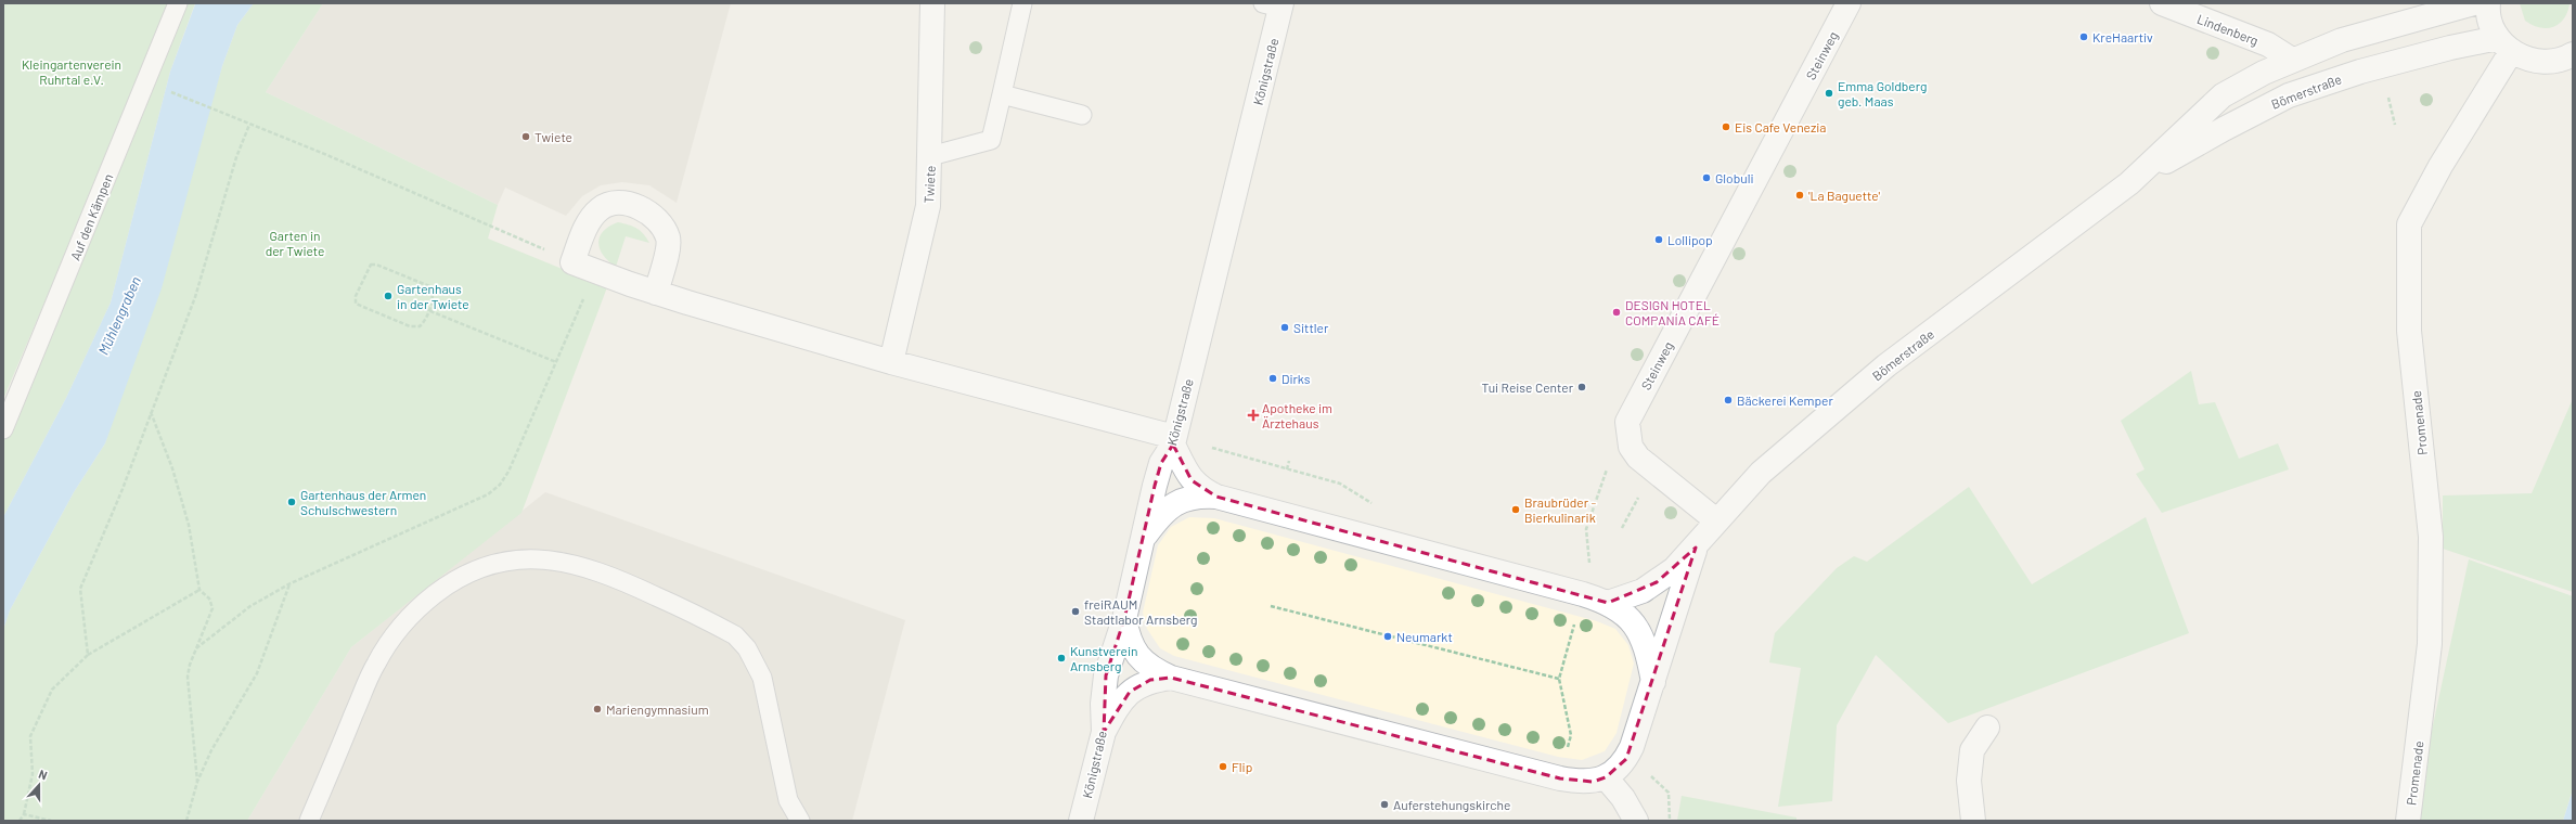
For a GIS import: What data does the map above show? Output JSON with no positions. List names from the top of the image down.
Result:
{
  "streets": {
    "street": [
      "Lindenberg",
      "Steinweg",
      "Königstraße",
      "Bömerstraße",
      "Twiete",
      "Promenade"
    ],
    "lane": ["Auf den Kämpen"]
  },
  "crossings": [
    ["Lindenberg", "Bömerstraße"],
    ["Steinweg", "Bömerstraße"],
    ["Bömerstraße", "Promenade"]
  ],
  "water": ["Mühlengraben"],
  "parks": ["Kleingartenverein Ruhrtal e.V.", "Garten in der Twiete"],
  "places": {
    "other": [
      "KreHaartiv",
      "Emma Goldberg geb. Maas",
      "Eis Cafe Venezia",
      "Twiete",
      "Globuli",
      "'La Baguette'",
      "Lollipop",
      "Gartenhaus in der Twiete",
      "DESIGN HOTEL COMPANÍA CAFÉ",
      "Sittler",
      "Dirks",
      "Tui Reise Center",
      "Bäckerei Kemper",
      "Gartenhaus der Armen Schulschwestern",
      "Braubrüder - Bierkulinarik",
      "freiRAUM Stadtlabor Arnsberg",
      "Neumarkt",
      "Kunstverein Arnsberg",
      "Mariengymnasium",
      "Flip",
      "Auferstehungskirche"
    ],
    "health": ["Apotheke im Ärztehaus"]
  },
  "north": "top"
}
